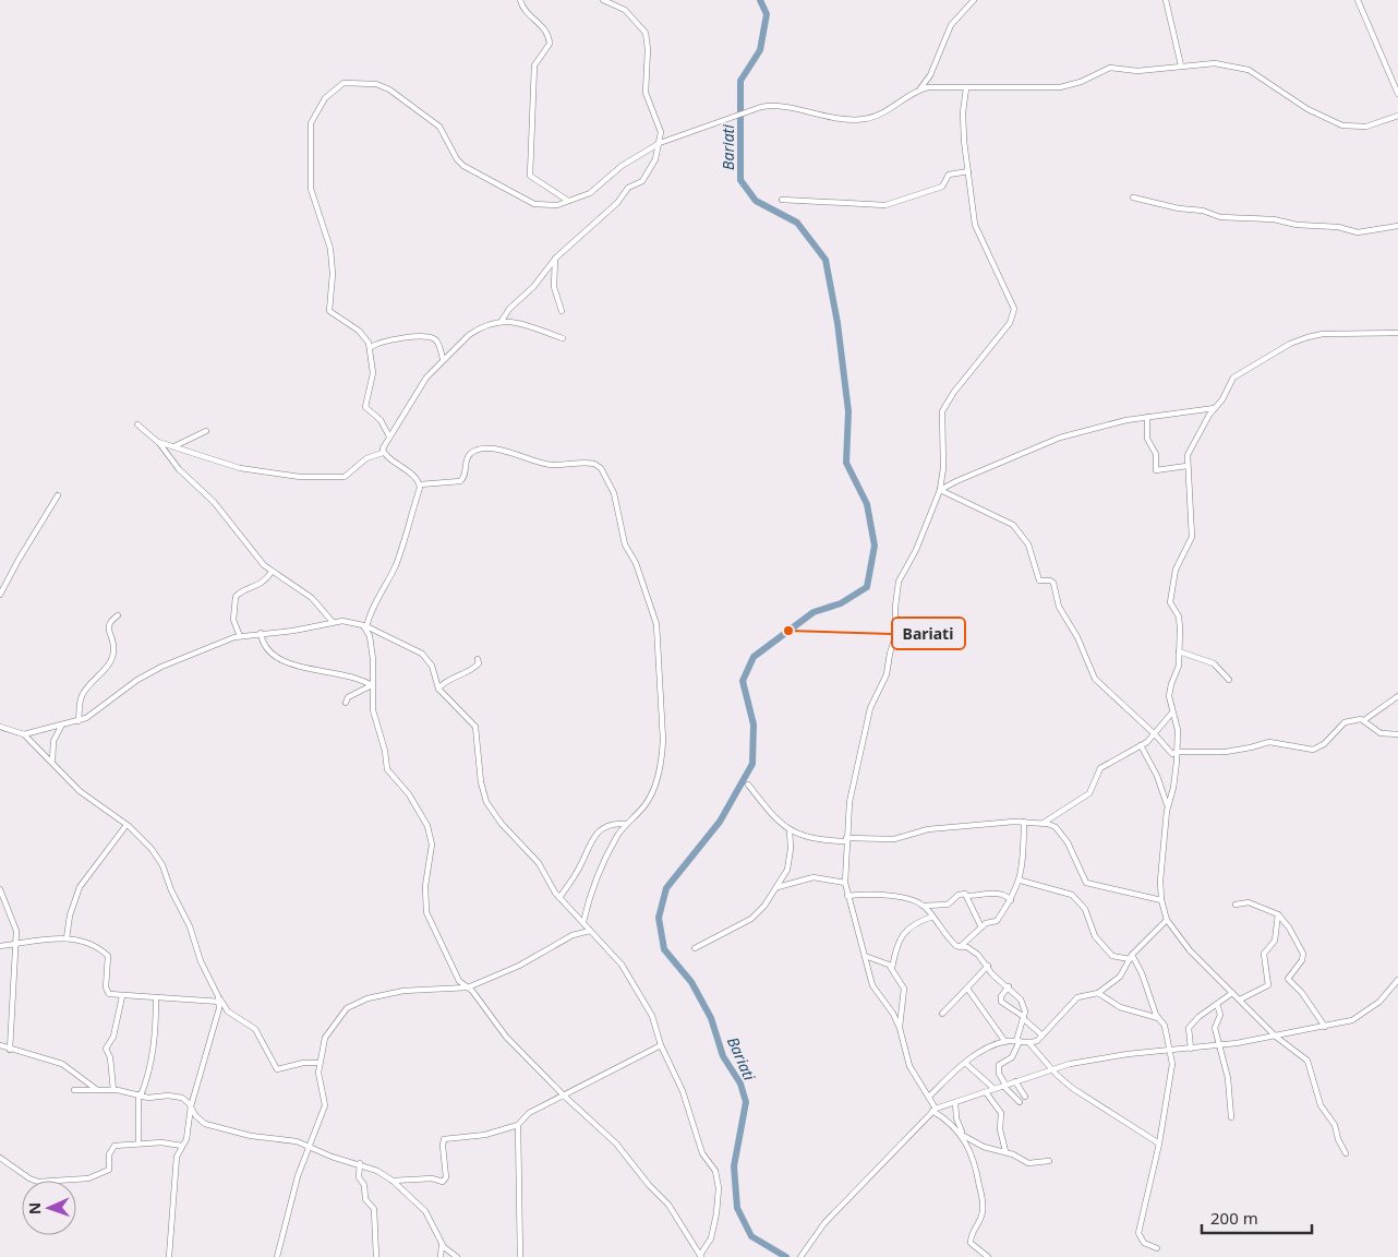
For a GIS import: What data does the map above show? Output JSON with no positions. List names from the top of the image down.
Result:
{
  "water": ["Bariati"],
  "places": ["Bariati"],
  "scale_bar": "200 m",
  "north": "left"
}
